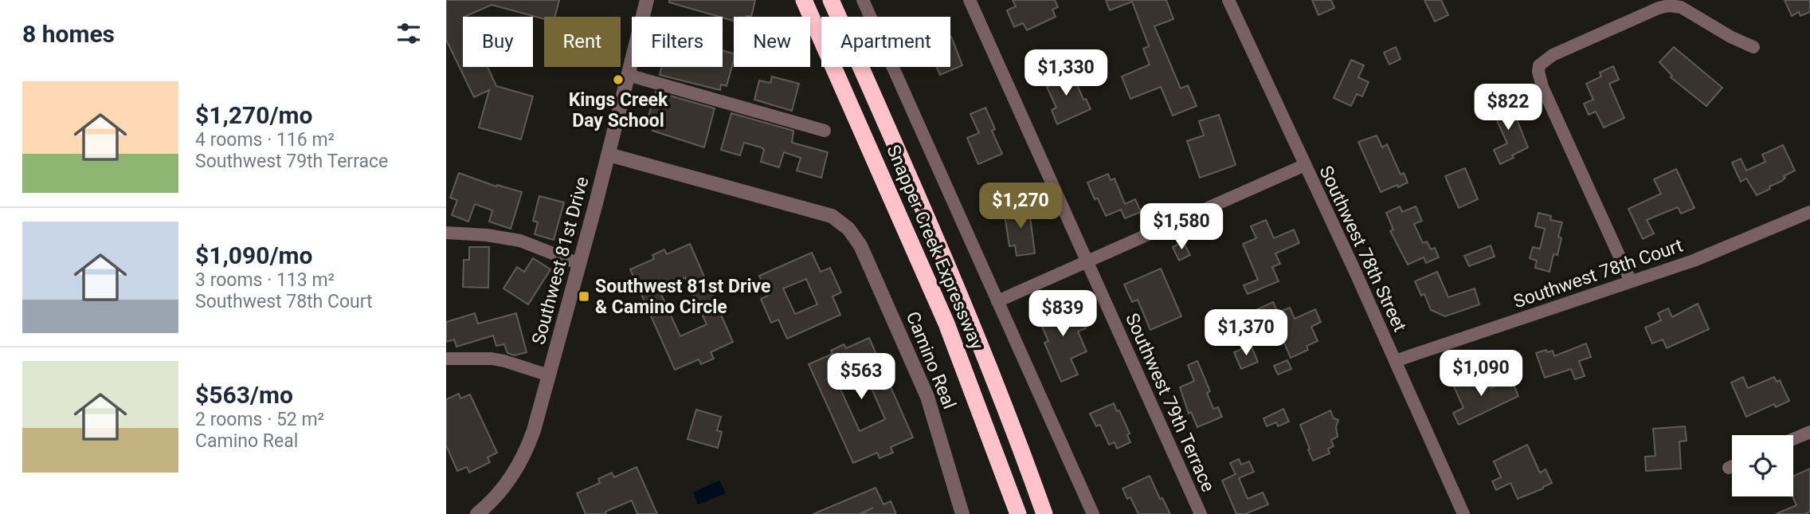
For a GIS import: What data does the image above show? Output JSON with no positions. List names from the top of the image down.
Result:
{
  "streets": {
    "highway": ["Snapper Creek Expressway"],
    "street": [
      "Southwest 78th Street",
      "Southwest 81st Drive",
      "Southwest 78th Court",
      "Camino Real",
      "Southwest 79th Terrace"
    ]
  },
  "crossings": [
    ["Southwest 78th Street", "Southwest 78th Court"],
    ["Southwest 81st Drive", "Camino Real"]
  ],
  "places": {
    "other": ["Kings Creek Day School"],
    "transit": ["Southwest 81st Drive & Camino Circle"]
  },
  "page": {
    "heading": "8 homes",
    "chip": [
      "Buy",
      "Rent",
      "Filters",
      "New",
      "Apartment"
    ],
    "price": [
      "$1,330",
      "$822",
      "$1,270",
      "$1,580",
      "$839",
      "$1,370",
      "$1,090",
      "$563"
    ],
    "list": [
      {
        "name": "$1,270/mo",
        "note": "4 rooms · 116 m² · Southwest 79th Terrace"
      },
      {
        "name": "$1,090/mo",
        "note": "3 rooms · 113 m² · Southwest 78th Court"
      },
      {
        "name": "$563/mo",
        "note": "2 rooms · 52 m² · Camino Real"
      }
    ]
  }
}
